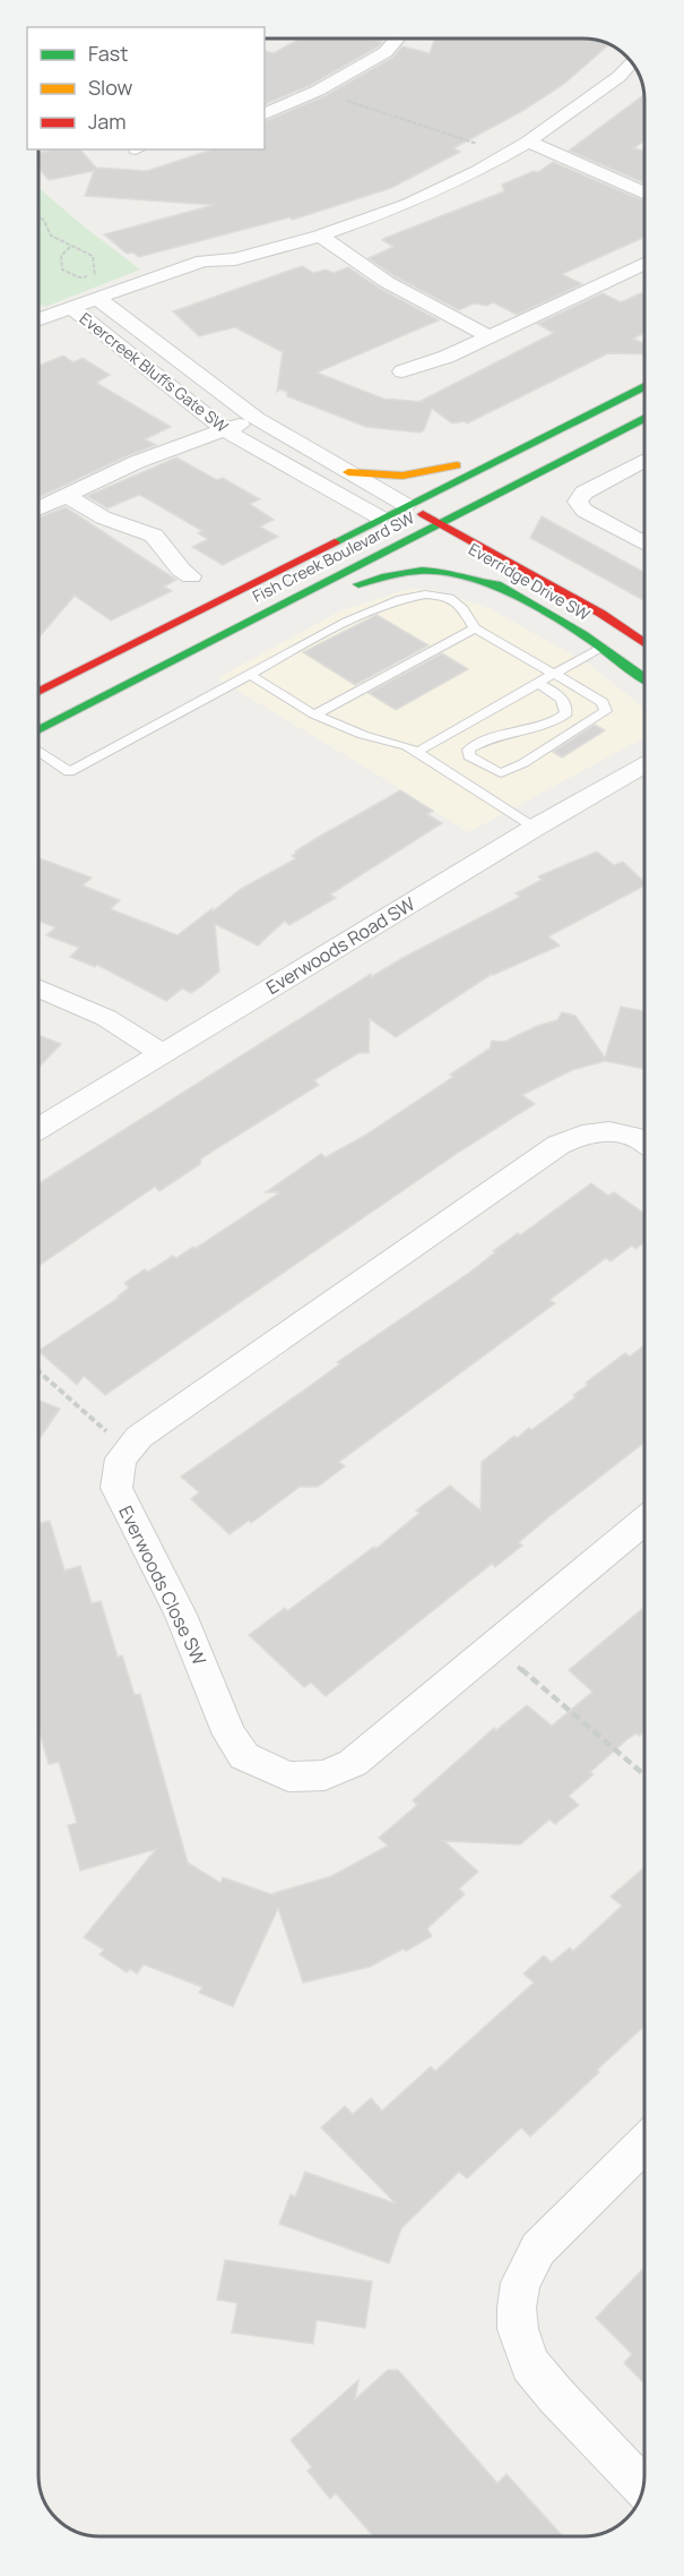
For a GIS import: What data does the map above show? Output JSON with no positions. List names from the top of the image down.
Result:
{
  "streets": {
    "main road": ["Fish Creek Boulevard SW", "Everridge Drive SW"],
    "street": ["Evercreek Bluffs Gate SW", "Everwoods Road SW", "Everwoods Close SW"]
  },
  "crossings": [
    ["Evercreek Bluffs Gate SW", "Fish Creek Boulevard SW"],
    ["Evercreek Bluffs Gate SW", "Everridge Drive SW"],
    ["Fish Creek Boulevard SW", "Everridge Drive SW"]
  ],
  "legend": ["Fast", "Slow", "Jam"]
}
